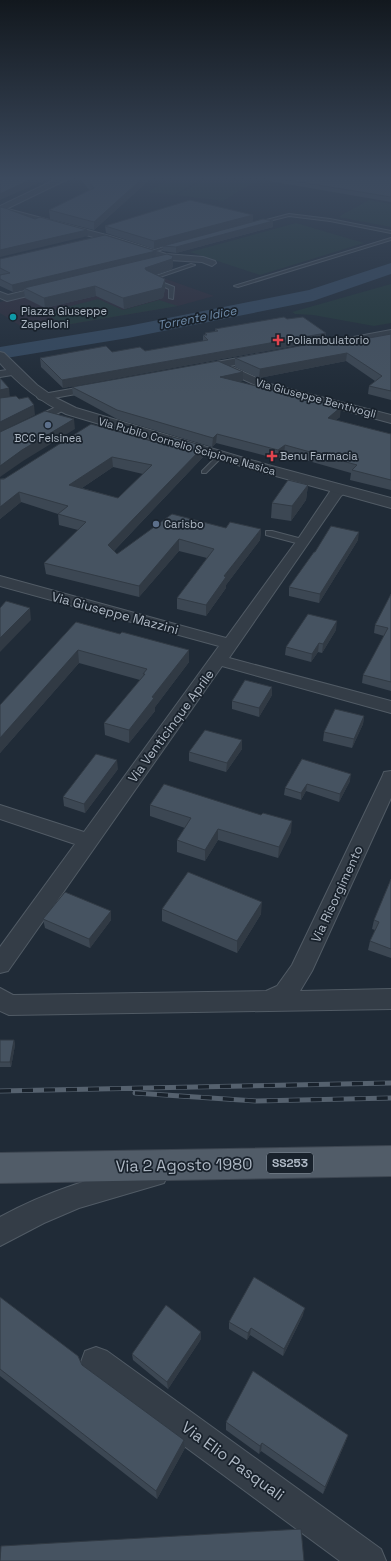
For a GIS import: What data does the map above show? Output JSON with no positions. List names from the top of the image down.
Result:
{
  "streets": {
    "main road": ["SS253", "Via 2 Agosto 1980"],
    "street": [
      "Via Giuseppe Bentivogli",
      "Via Publio Cornelio Scipione Nasica",
      "Via Giuseppe Mazzini",
      "Via Venticinque Aprile",
      "Via Risorgimento",
      "Via Elio Pasquali"
    ]
  },
  "crossings": [
    ["Via Publio Cornelio Scipione Nasica", "Via Venticinque Aprile"],
    ["Via Giuseppe Mazzini", "Via Venticinque Aprile"]
  ],
  "water": ["Torrente Idice"],
  "places": {
    "other": ["Piazza Giuseppe Zapelloni", "BCC Felsinea", "Carisbo"],
    "health": ["Poliambulatorio", "Benu Farmacia"]
  }
}
